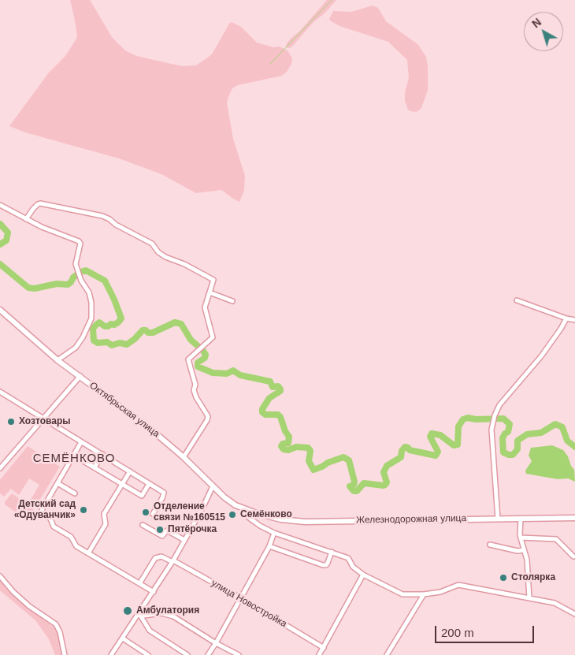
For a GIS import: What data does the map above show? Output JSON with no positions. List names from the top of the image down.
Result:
{
  "streets": {
    "street": ["Октябрьская улица", "Железнодорожная улица", "улица Новостройка"]
  },
  "crossings": [
    ["Октябрьская улица", "Железнодорожная улица"]
  ],
  "districts": ["СЕМЁНКОВО"],
  "places": [
    "Хозтовары",
    "Детский сад «Одуванчик»",
    "Отделение связи №160515",
    "Семёнково",
    "Пятёрочка",
    "Столярка",
    "Амбулатория"
  ],
  "scale_bar": "200 m",
  "north": "top left"
}
